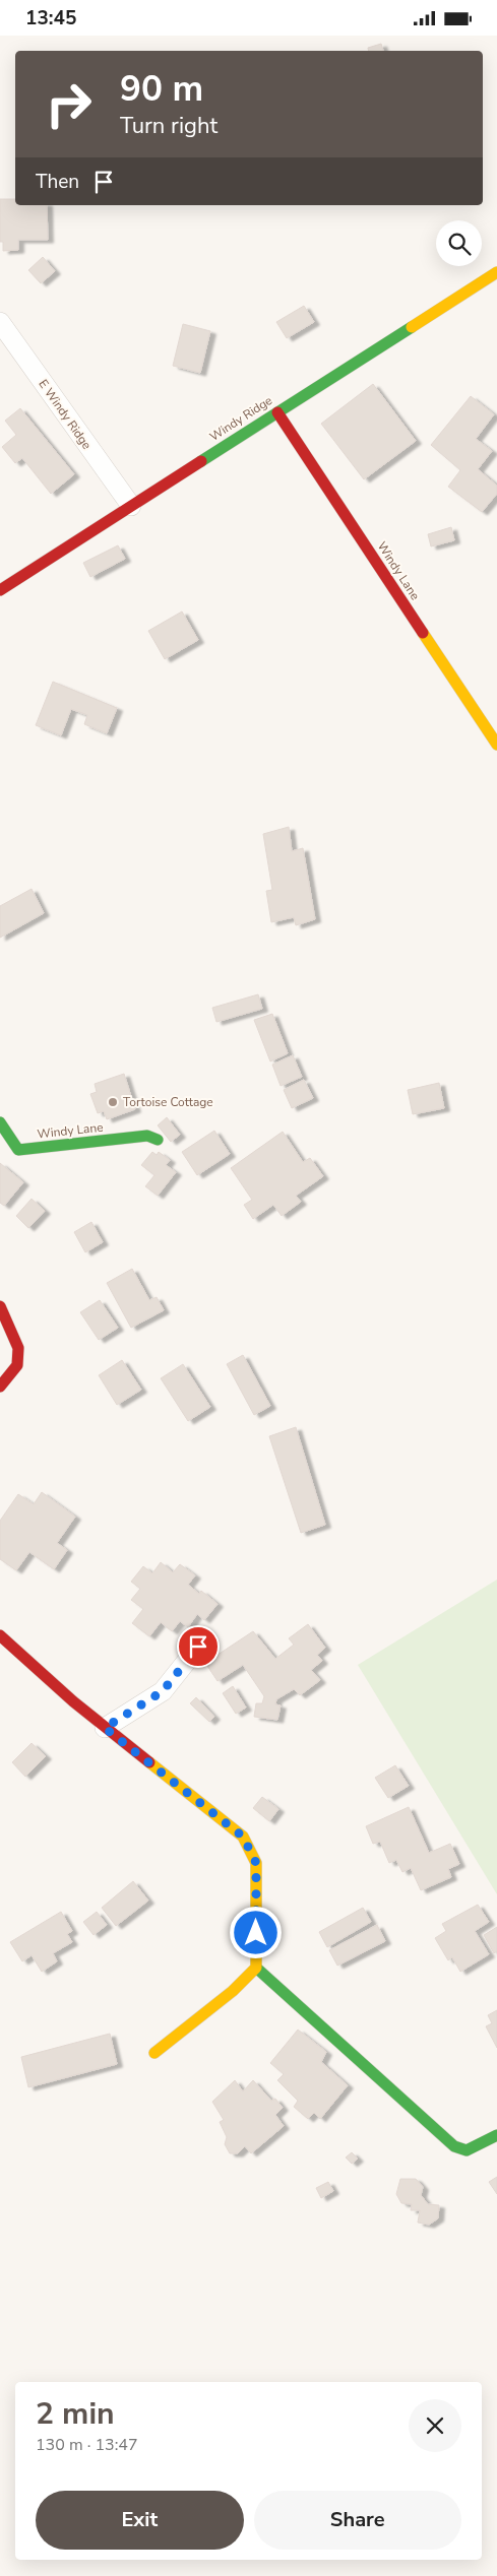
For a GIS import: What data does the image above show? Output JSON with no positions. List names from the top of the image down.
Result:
{
  "streets": {
    "street": ["E Windy Ridge", "Windy Ridge", "Windy Lane"]
  },
  "crossings": [
    ["E Windy Ridge", "Windy Ridge"],
    ["Windy Ridge", "Windy Lane"]
  ],
  "places": ["Tortoise Cottage"],
  "page": {
    "status": "13:45",
    "turn": ["90 m", "Turn right"],
    "then": "Then",
    "heading": ["2 min", "130 m · 13:47"],
    "buttons": ["Exit", "Share"]
  }
}
